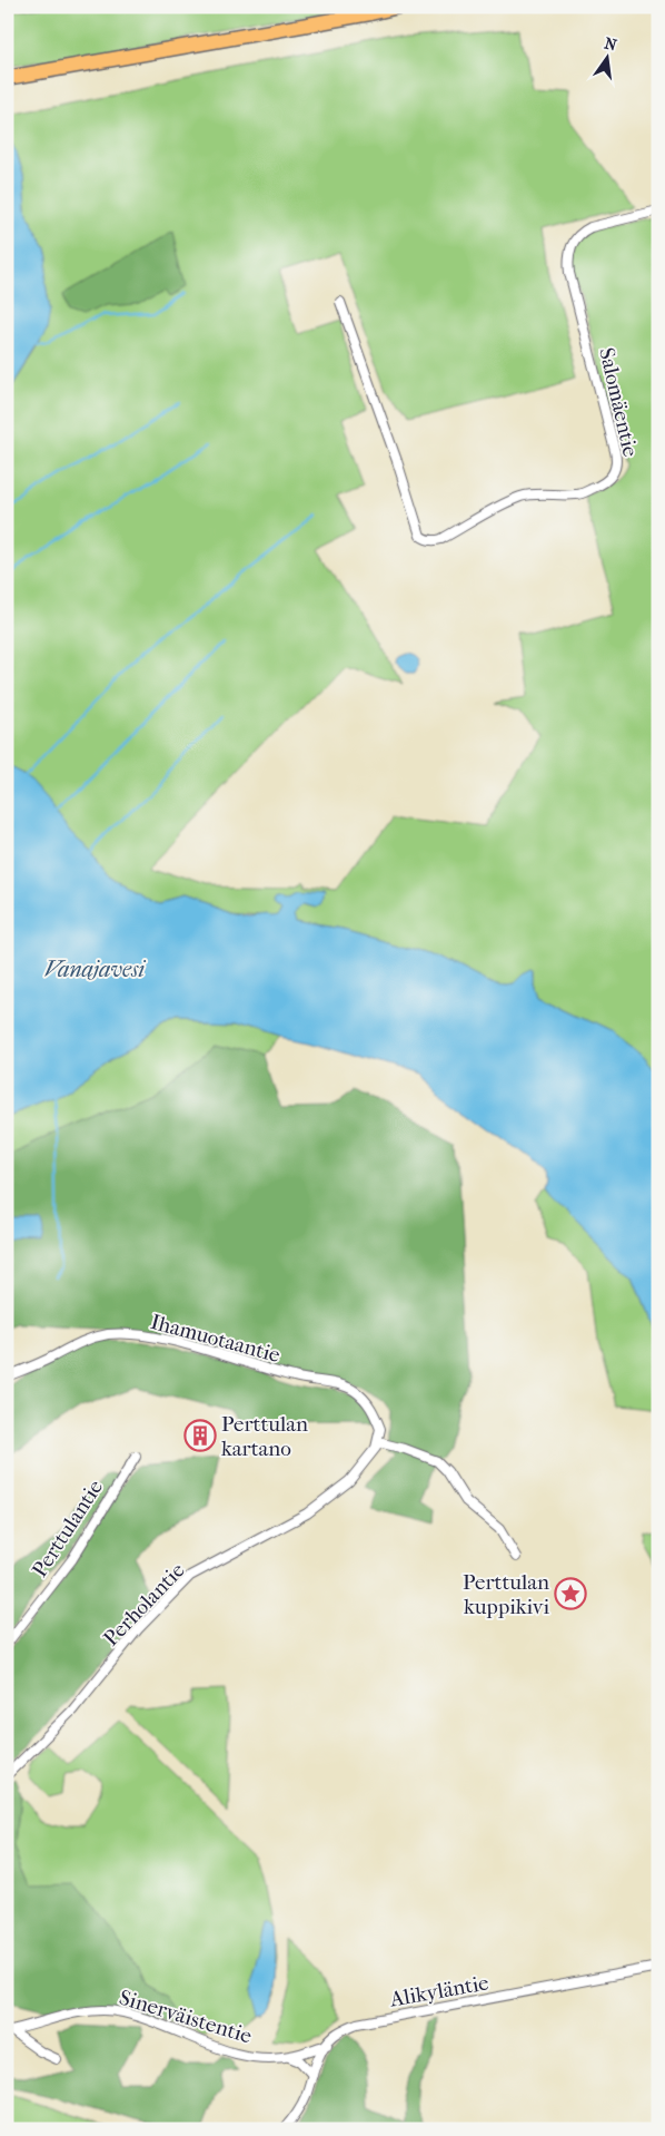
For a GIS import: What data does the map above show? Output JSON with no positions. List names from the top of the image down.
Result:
{
  "streets": {
    "street": [
      "Salomäentie",
      "Ihamuotaantie",
      "Perttulantie",
      "Perholantie",
      "Alikyläntie",
      "Sinerväistentie"
    ]
  },
  "crossings": [
    ["Ihamuotaantie", "Perholantie"],
    ["Alikyläntie", "Sinerväistentie"]
  ],
  "water": ["Vanajavesi"],
  "places": {
    "building": ["Perttulan kartano"],
    "place": ["Perttulan kuppikivi"]
  },
  "north": "top"
}
